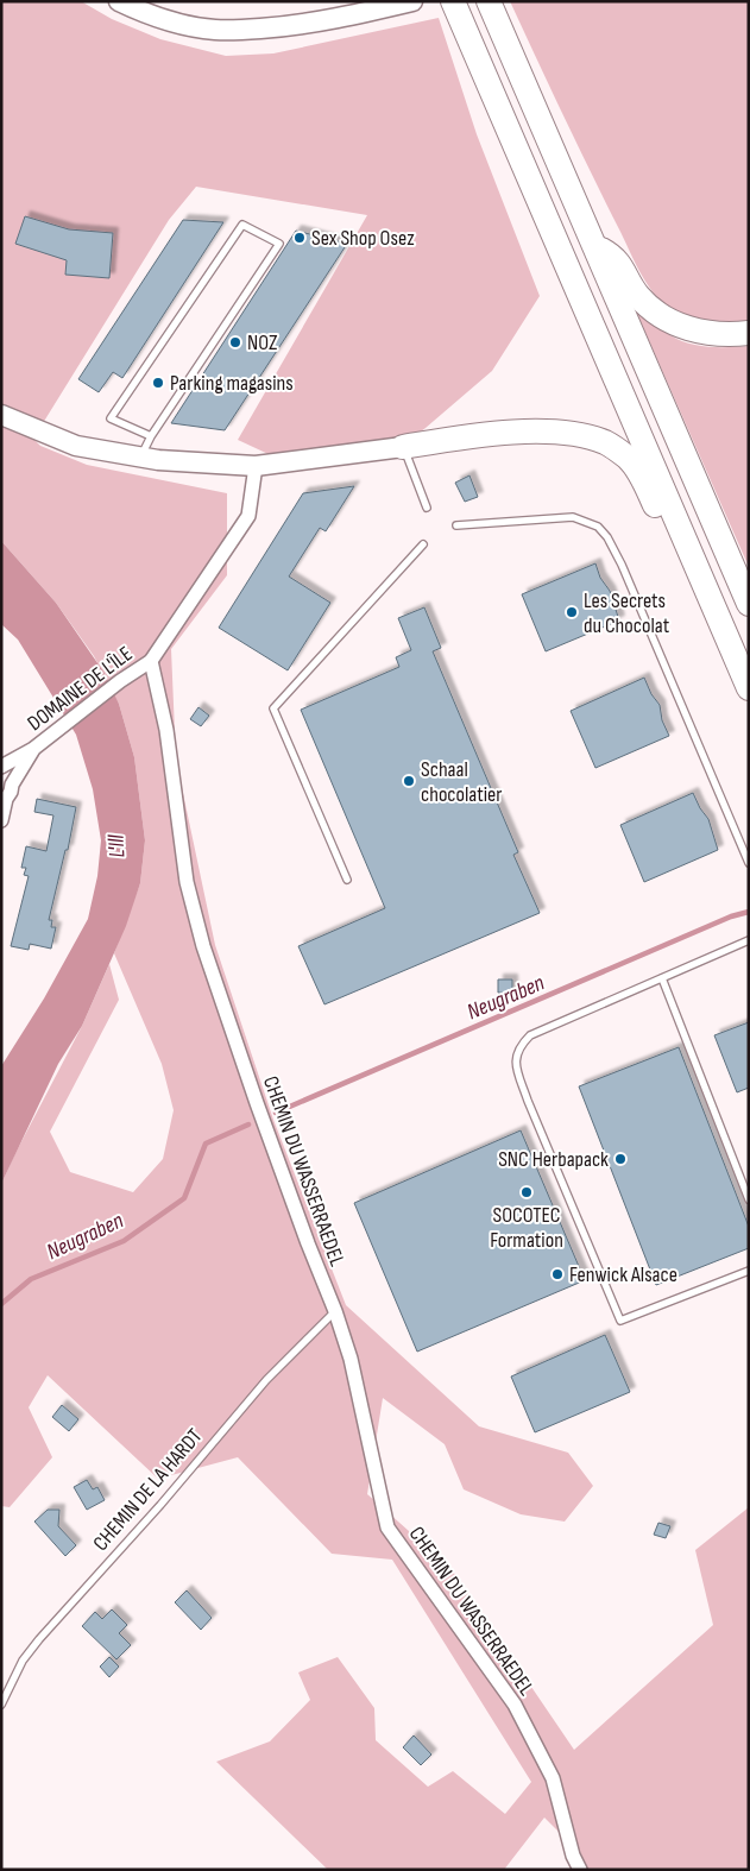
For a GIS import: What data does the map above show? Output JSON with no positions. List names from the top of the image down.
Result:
{
  "streets": {
    "street": ["DOMAINE DE L'ÎLE", "CHEMIN DU WASSERRAEDEL"],
    "lane": ["CHEMIN DE LA HARDT"]
  },
  "crossings": [
    ["DOMAINE DE L'ÎLE", "CHEMIN DU WASSERRAEDEL"],
    ["CHEMIN DU WASSERRAEDEL", "CHEMIN DE LA HARDT"]
  ],
  "water": ["L'Ill", "Neugraben"],
  "places": [
    "Sex Shop Osez",
    "NOZ",
    "Parking magasins",
    "Les Secrets du Chocolat",
    "Schaal chocolatier",
    "SNC Herbapack",
    "SOCOTEC Formation",
    "Fenwick Alsace"
  ]
}
